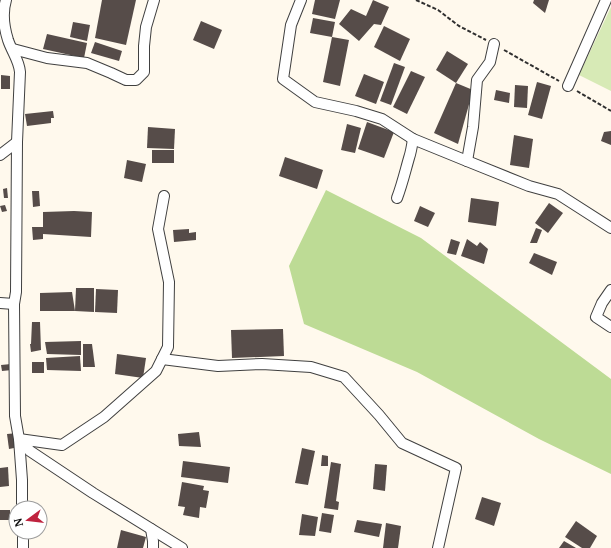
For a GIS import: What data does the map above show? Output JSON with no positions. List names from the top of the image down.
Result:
{
  "north": "left"
}
